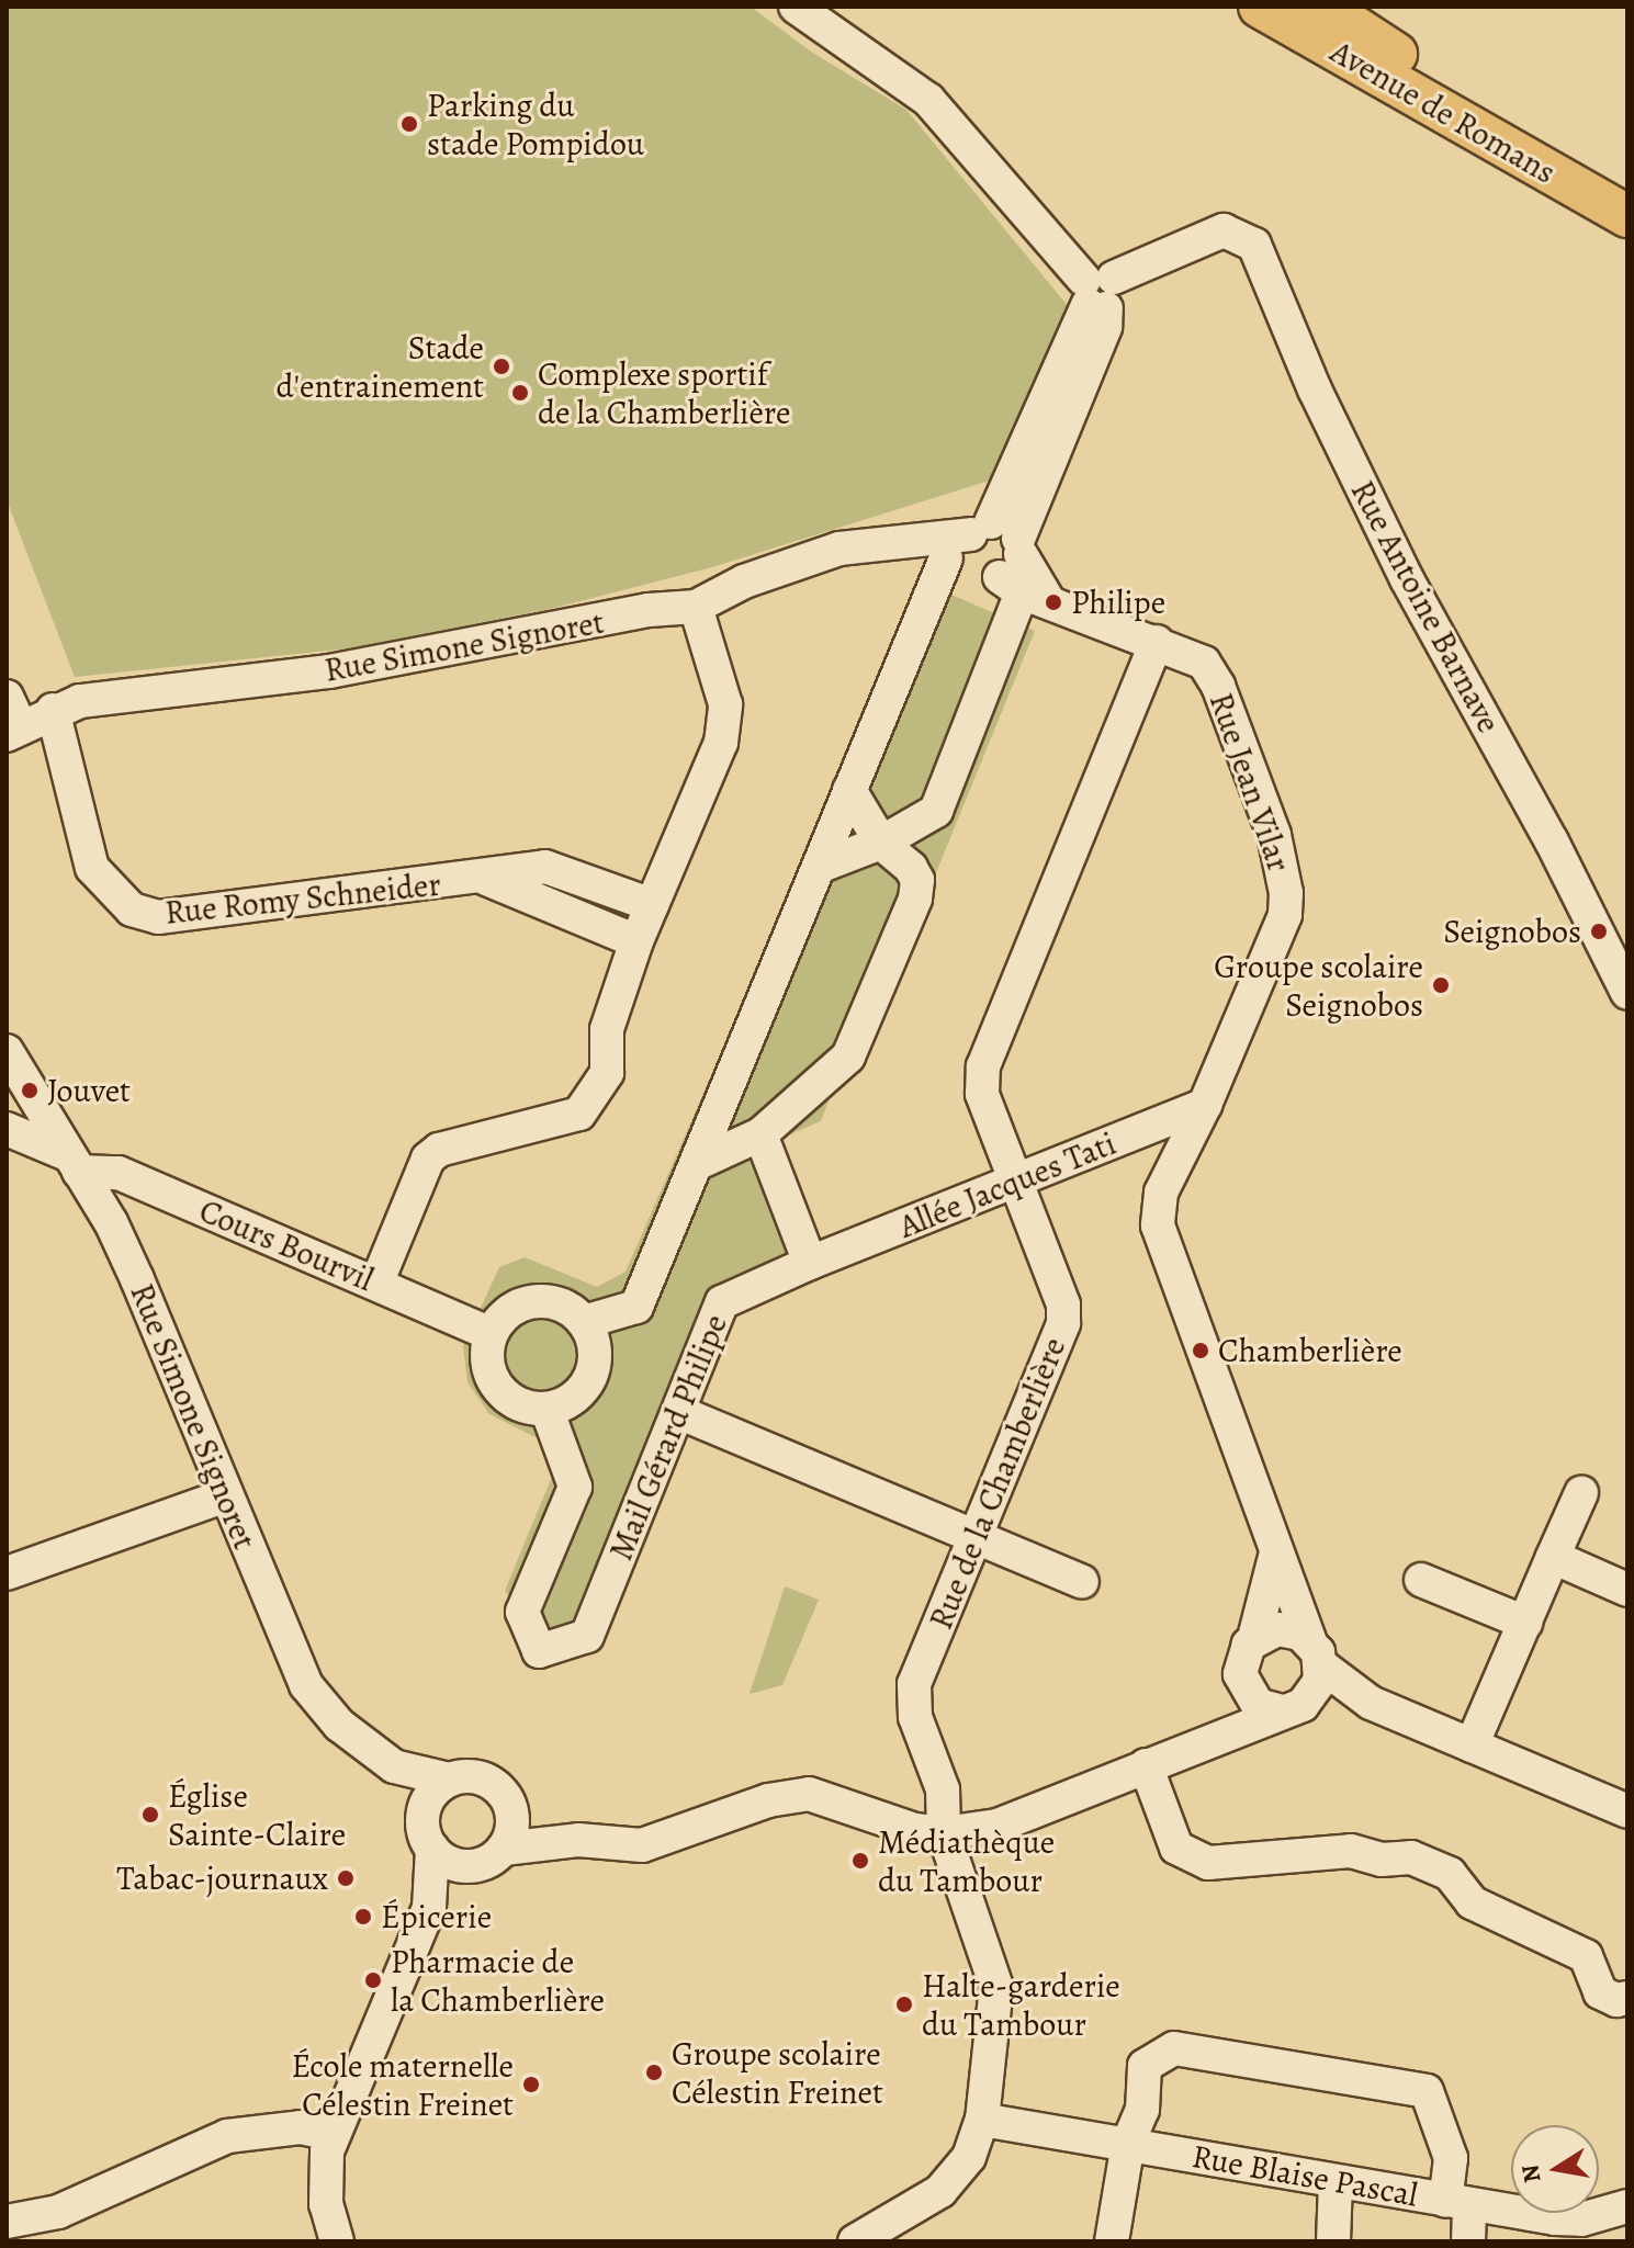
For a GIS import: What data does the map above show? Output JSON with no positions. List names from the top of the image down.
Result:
{
  "streets": {
    "main road": ["Avenue de Romans"],
    "street": [
      "Rue Antoine Barnave",
      "Rue Simone Signoret",
      "Rue Jean Vilar",
      "Rue Romy Schneider",
      "Allée Jacques Tati",
      "Cours Bourvil",
      "Mail Gérard Philipe",
      "Rue de la Chamberlière",
      "Rue Blaise Pascal"
    ]
  },
  "crossings": [
    ["Rue Simone Signoret", "Rue Jean Vilar"],
    ["Rue Simone Signoret", "Rue Romy Schneider"],
    ["Rue Simone Signoret", "Cours Bourvil"],
    ["Rue Jean Vilar", "Allée Jacques Tati"],
    ["Rue Jean Vilar", "Rue de la Chamberlière"],
    ["Allée Jacques Tati", "Mail Gérard Philipe"],
    ["Allée Jacques Tati", "Rue de la Chamberlière"],
    ["Cours Bourvil", "Mail Gérard Philipe"],
    ["Rue de la Chamberlière", "Rue Blaise Pascal"]
  ],
  "places": [
    "Parking du stade Pompidou",
    "Stade d'entrainement",
    "Complexe sportif de la Chamberlière",
    "Philipe",
    "Seignobos",
    "Groupe scolaire Seignobos",
    "Jouvet",
    "Chamberlière",
    "Église Sainte-Claire",
    "Médiathèque du Tambour",
    "Tabac-journaux",
    "Épicerie",
    "Pharmacie de la Chamberlière",
    "Halte-garderie du Tambour",
    "Groupe scolaire Célestin Freinet",
    "École maternelle Célestin Freinet"
  ],
  "north": "left"
}
